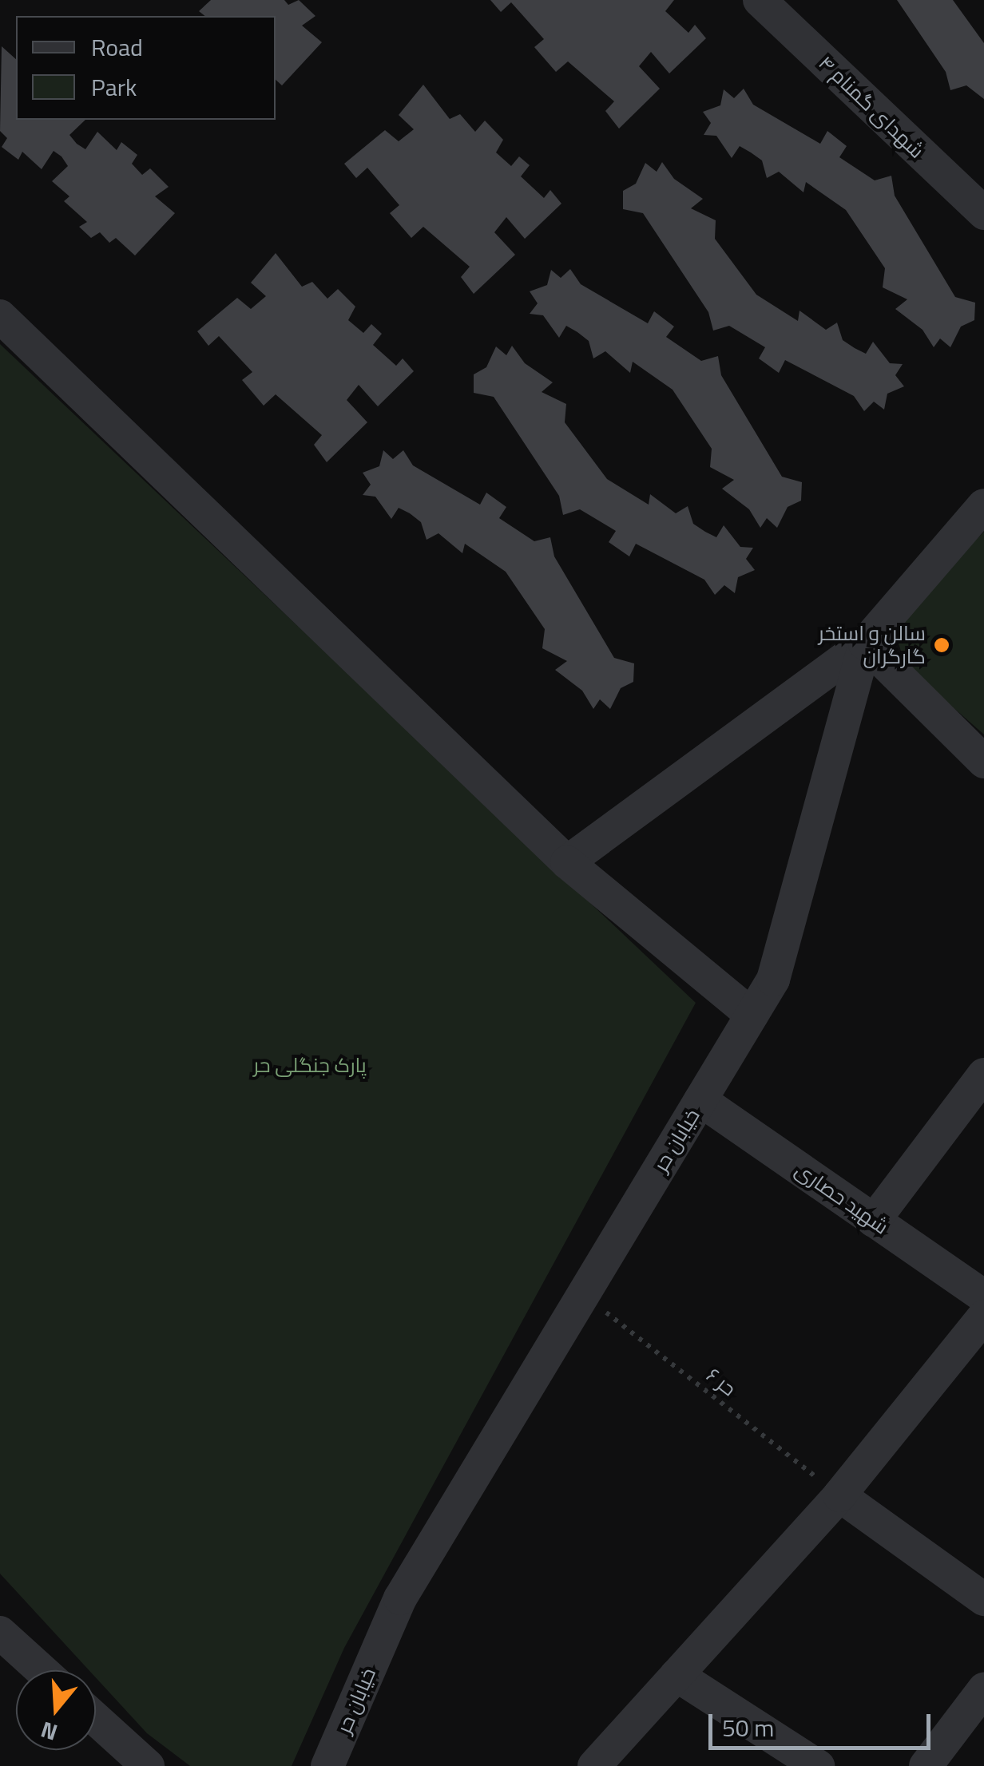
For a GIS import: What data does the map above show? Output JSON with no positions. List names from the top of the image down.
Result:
{
  "streets": {
    "street": ["شهدای گمنام ۴", "خیابان حر", "شهید حصاری"],
    "path": ["حر ۶"]
  },
  "crossings": [
    ["خیابان حر", "شهید حصاری"],
    ["خیابان حر", "حر ۶"]
  ],
  "parks": ["پارک جنگلی حر"],
  "places": ["سالن و استخر گارگران"],
  "legend": ["Road", "Park"],
  "scale_bar": "50 m",
  "north": "bottom"
}
